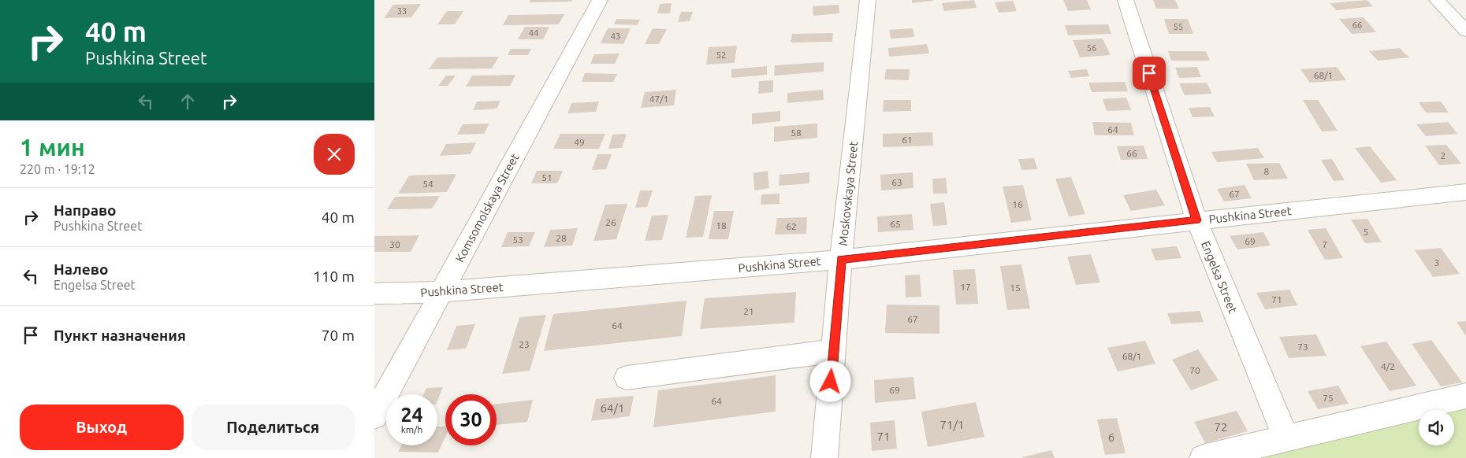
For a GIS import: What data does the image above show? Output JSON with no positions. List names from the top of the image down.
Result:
{
  "streets": {
    "street": [
      "Moskovskaya Street",
      "Komsomolskaya Street",
      "Pushkina Street",
      "Engelsa Street"
    ]
  },
  "crossings": [
    ["Moskovskaya Street", "Pushkina Street"],
    ["Komsomolskaya Street", "Pushkina Street"],
    ["Pushkina Street", "Engelsa Street"]
  ],
  "house_numbers": [
    "33",
    "66",
    "55",
    "44",
    "43",
    "56",
    "52",
    "68/1",
    "47/1",
    "64",
    "58",
    "61",
    "49",
    "66",
    "2",
    "8",
    "51",
    "63",
    "54",
    "67",
    "16",
    "26",
    "65",
    "18",
    "62",
    "5",
    "28",
    "53",
    "69",
    "30",
    "7",
    "3",
    "17",
    "15",
    "71",
    "21",
    "67",
    "64",
    "23",
    "73",
    "68/1",
    "4/2",
    "70",
    "69",
    "75",
    "64",
    "64/1",
    "71/1",
    "72",
    "71",
    "6"
  ],
  "page": {
    "turn": ["40 m", "Pushkina Street"],
    "heading": ["1 мин", "220 m · 19:12"],
    "list": [
      {
        "name": "Направо",
        "note": "Pushkina Street",
        "value": "40 m"
      },
      {
        "name": "Налево",
        "note": "Engelsa Street",
        "value": "110 m"
      },
      {
        "name": "Пункт назначения",
        "value": "70 m"
      }
    ],
    "speed": "24 km/h",
    "limit": "30",
    "buttons": ["Выход", "Поделиться"]
  }
}
